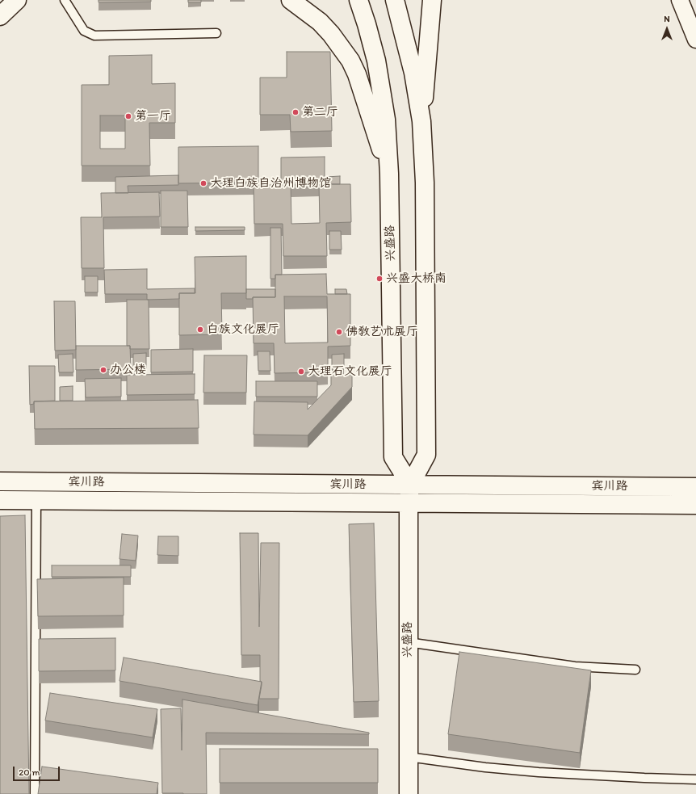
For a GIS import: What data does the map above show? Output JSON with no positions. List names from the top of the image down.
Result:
{
  "streets": {
    "street": ["兴盛路", "宾川路"]
  },
  "crossings": [
    ["兴盛路", "宾川路"]
  ],
  "places": [
    "第二厅",
    "第一厅",
    "大理白族自治州博物馆",
    "兴盛大桥南",
    "白族文化展厅",
    "佛教艺术展厅",
    "办公楼",
    "大理石文化展厅"
  ],
  "scale_bar": "20 m",
  "north": "top"
}
